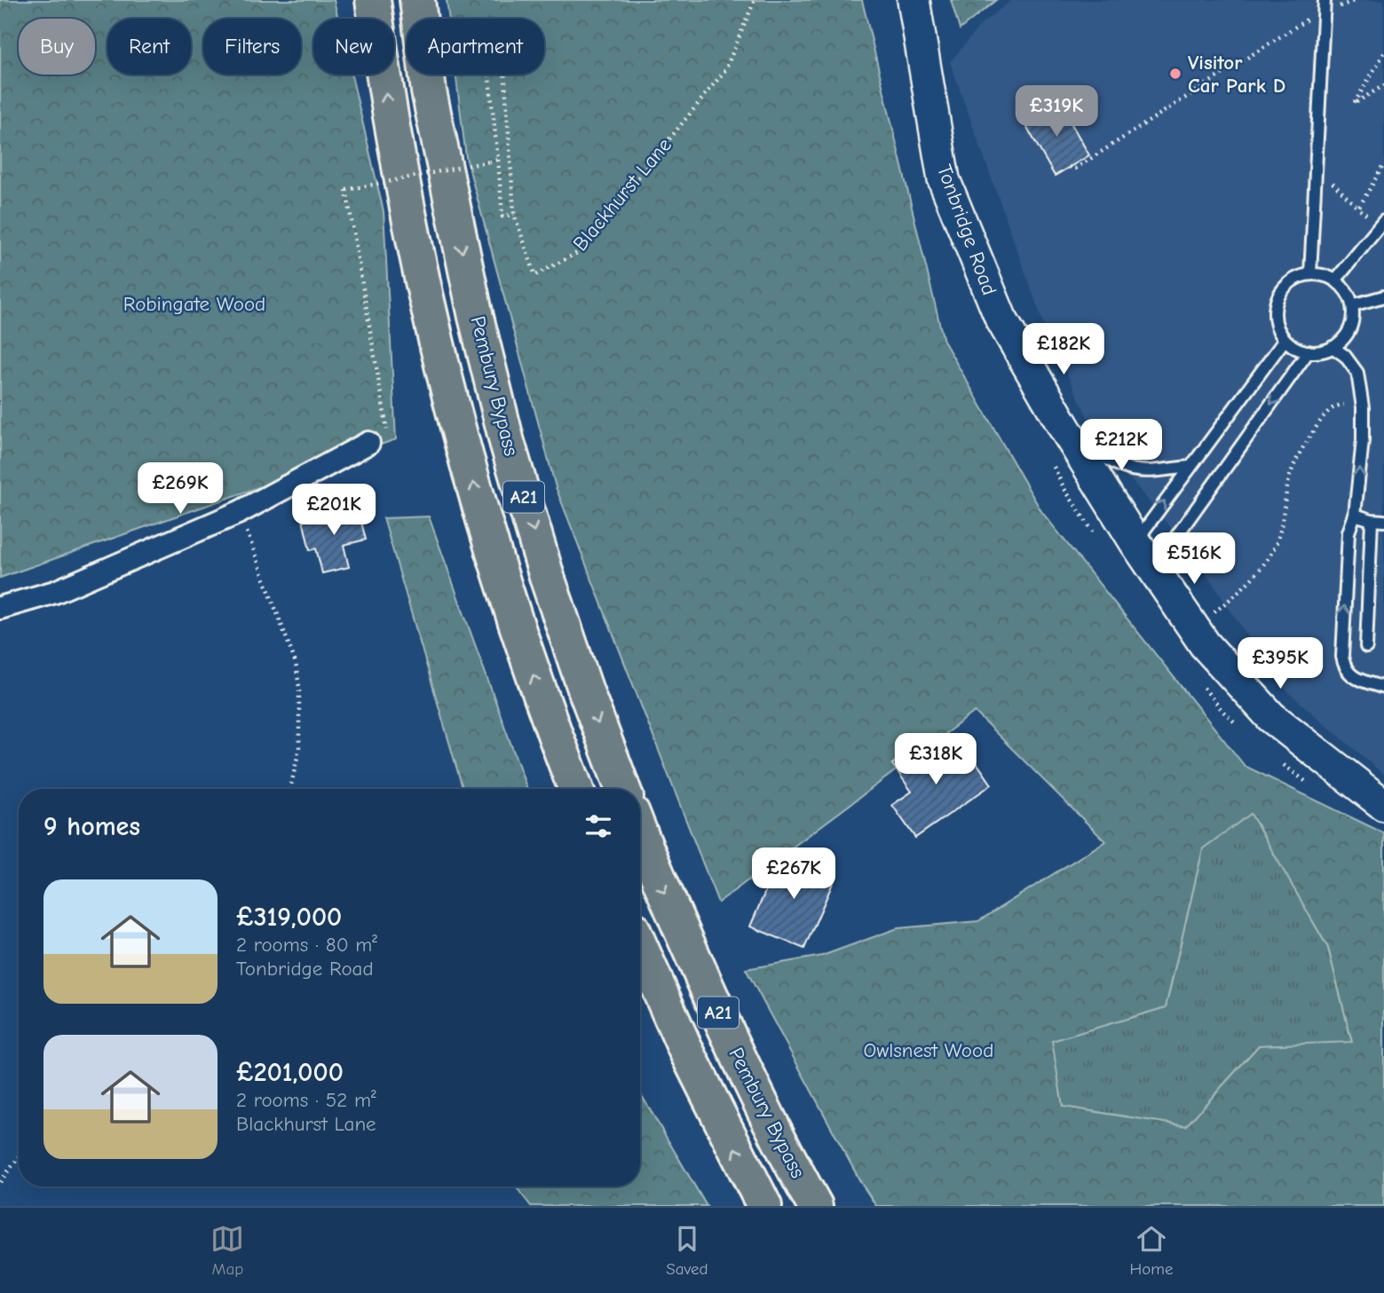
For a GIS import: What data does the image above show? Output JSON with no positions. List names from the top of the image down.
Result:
{
  "streets": {
    "highway": ["Pembury Bypass", "A21"],
    "street": ["Tonbridge Road"],
    "path": ["Blackhurst Lane"]
  },
  "parks": ["Robingate Wood", "Owlsnest Wood"],
  "places": ["Visitor Car Park D"],
  "page": {
    "chip": [
      "Buy",
      "Rent",
      "Filters",
      "New",
      "Apartment"
    ],
    "price": [
      "£319K",
      "£182K",
      "£212K",
      "£269K",
      "£201K",
      "£516K",
      "£395K",
      "£318K",
      "£267K"
    ],
    "heading": "9 homes",
    "list": [
      {
        "name": "£319,000",
        "note": "2 rooms · 80 m² · Tonbridge Road"
      },
      {
        "name": "£201,000",
        "note": "2 rooms · 52 m² · Blackhurst Lane"
      }
    ],
    "tabs": ["Map", "Saved", "Home"]
  }
}
